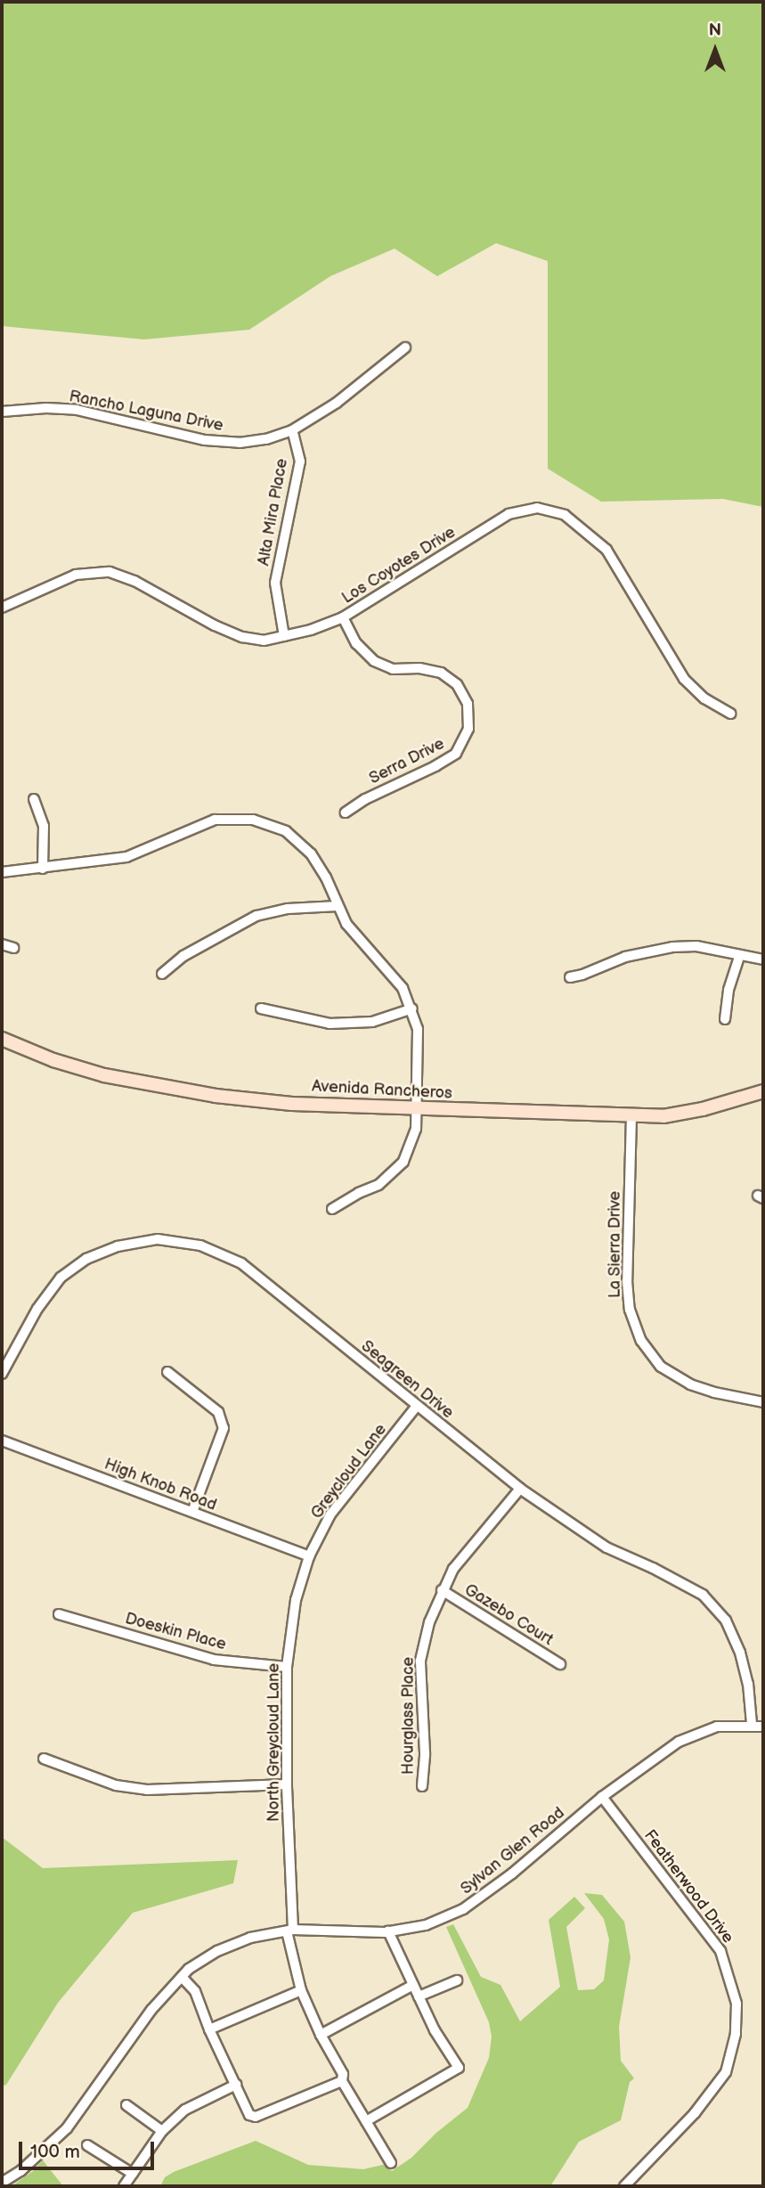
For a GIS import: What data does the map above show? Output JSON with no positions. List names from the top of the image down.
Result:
{
  "streets": {
    "main road": ["Avenida Rancheros"],
    "street": [
      "Rancho Laguna Drive",
      "Alta Mira Place",
      "Los Coyotes Drive",
      "Serra Drive",
      "La Sierra Drive",
      "Seagreen Drive",
      "Greycloud Lane",
      "High Knob Road",
      "Gazebo Court",
      "Doeskin Place",
      "Hourglass Place",
      "North Greycloud Lane",
      "Sylvan Glen Road",
      "Featherwood Drive"
    ]
  },
  "crossings": [
    ["Rancho Laguna Drive", "Alta Mira Place"],
    ["Alta Mira Place", "Los Coyotes Drive"],
    ["Los Coyotes Drive", "Serra Drive"],
    ["Avenida Rancheros", "La Sierra Drive"],
    ["Seagreen Drive", "Greycloud Lane"],
    ["Seagreen Drive", "Hourglass Place"],
    ["Seagreen Drive", "Sylvan Glen Road"],
    ["Greycloud Lane", "High Knob Road"],
    ["Greycloud Lane", "North Greycloud Lane"],
    ["High Knob Road", "North Greycloud Lane"],
    ["Gazebo Court", "Hourglass Place"],
    ["Doeskin Place", "North Greycloud Lane"],
    ["North Greycloud Lane", "Sylvan Glen Road"],
    ["Sylvan Glen Road", "Featherwood Drive"]
  ],
  "scale_bar": "100 m",
  "north": "top"
}
